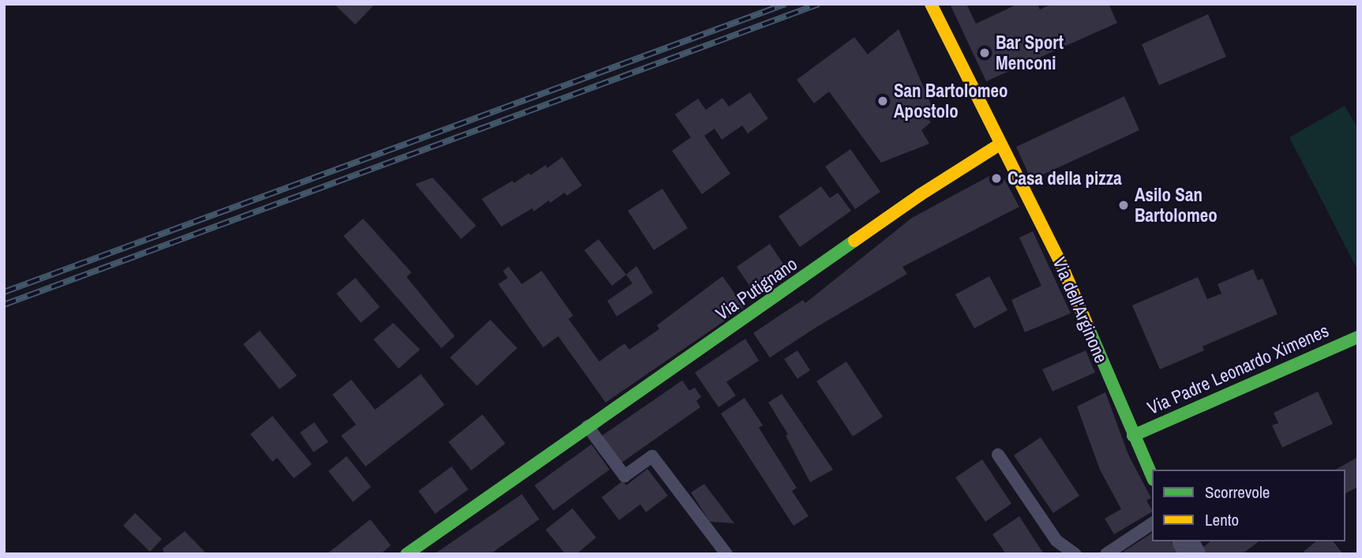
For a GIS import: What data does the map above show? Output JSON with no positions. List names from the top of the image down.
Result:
{
  "streets": {
    "street": ["Via Putignano", "Via dell'Arginone", "Via Padre Leonardo Ximenes"]
  },
  "crossings": [
    ["Via Putignano", "Via dell'Arginone"],
    ["Via dell'Arginone", "Via Padre Leonardo Ximenes"]
  ],
  "places": [
    "Bar Sport Menconi",
    "San Bartolomeo Apostolo",
    "Casa della pizza",
    "Asilo San Bartolomeo"
  ],
  "legend": ["Scorrevole", "Lento"]
}
